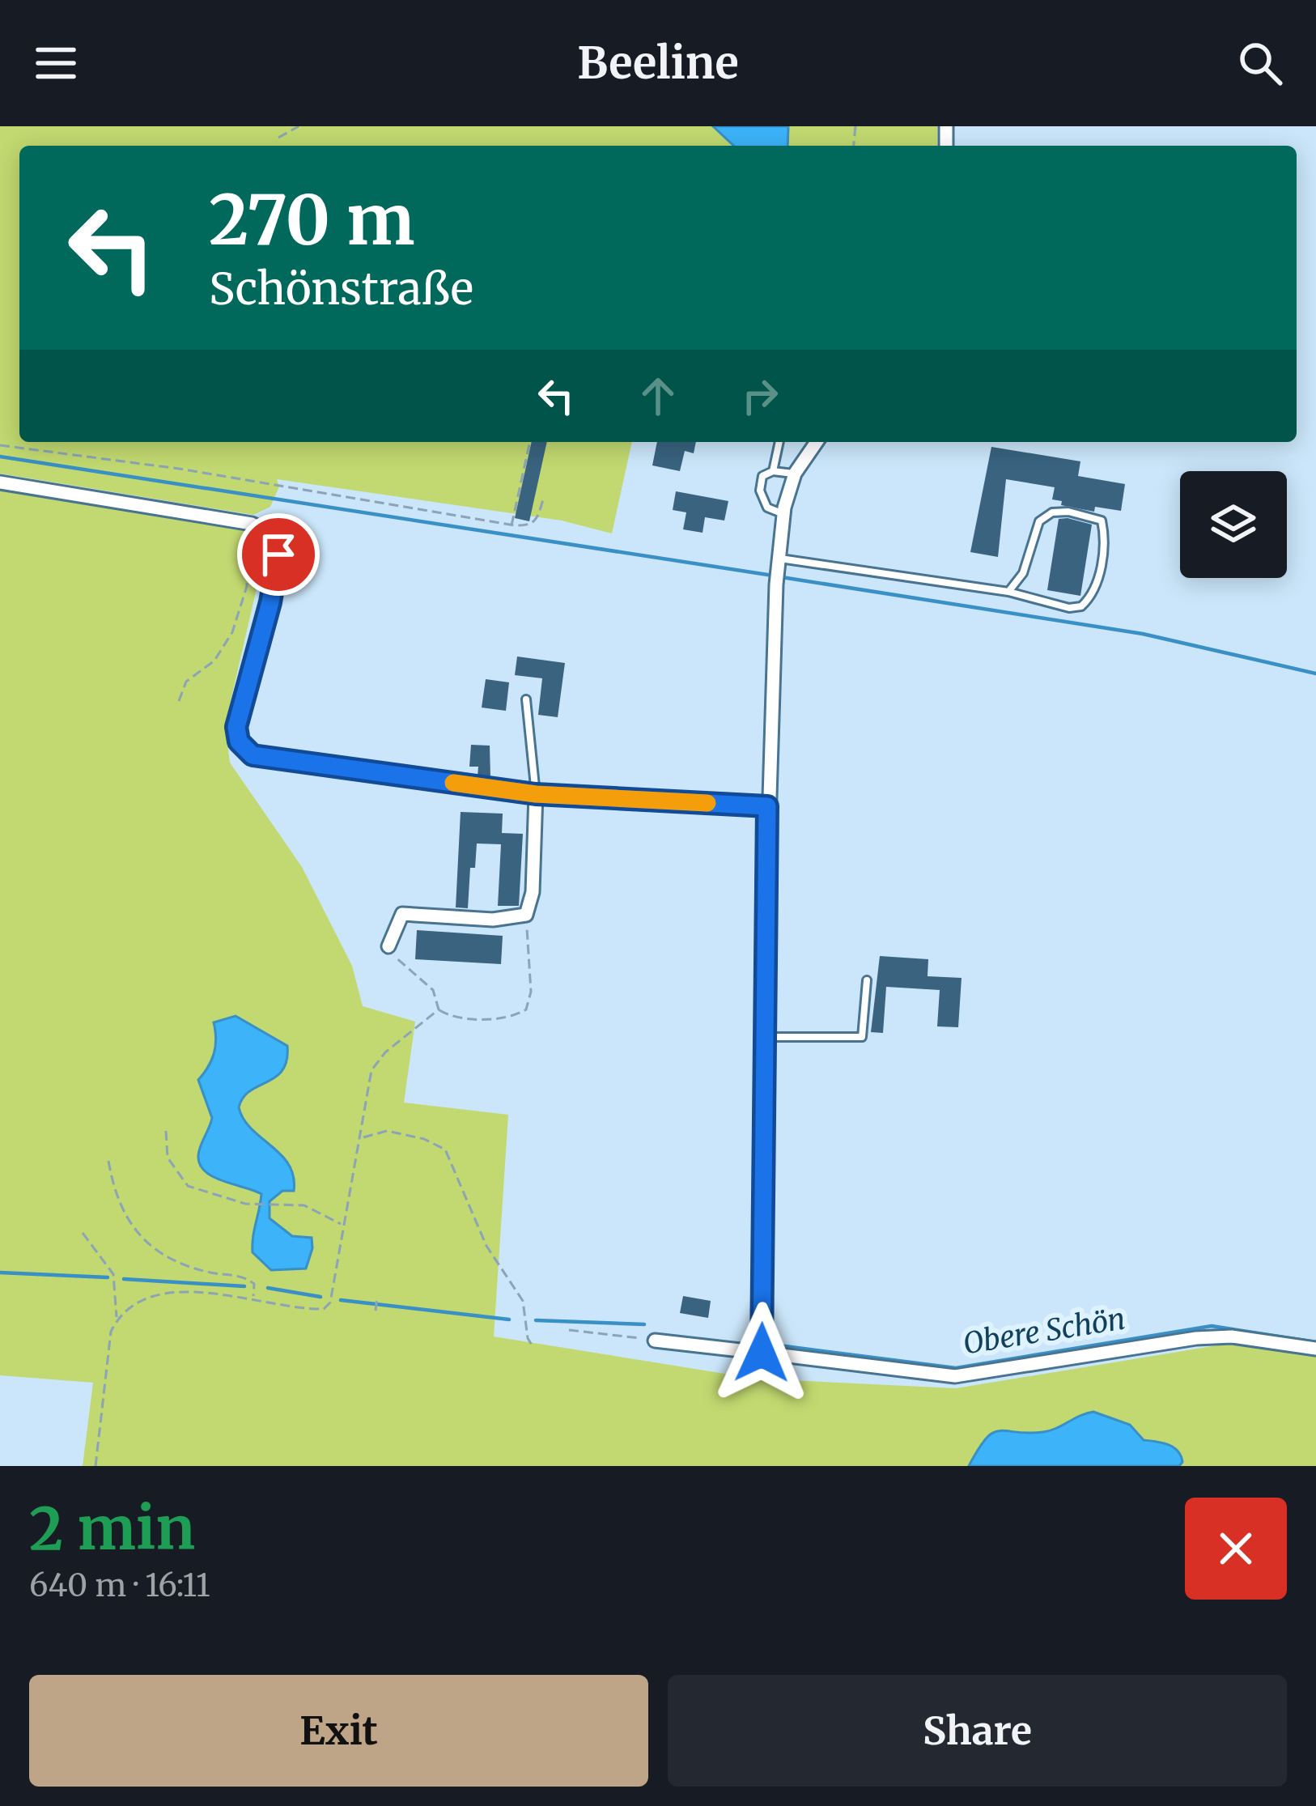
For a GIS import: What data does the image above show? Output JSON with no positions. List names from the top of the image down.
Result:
{
  "water": ["Obere Schön"],
  "page": {
    "header": "Beeline",
    "turn": ["270 m", "Schönstraße"],
    "heading": ["2 min", "640 m · 16:11"],
    "buttons": ["Exit", "Share"]
  }
}
